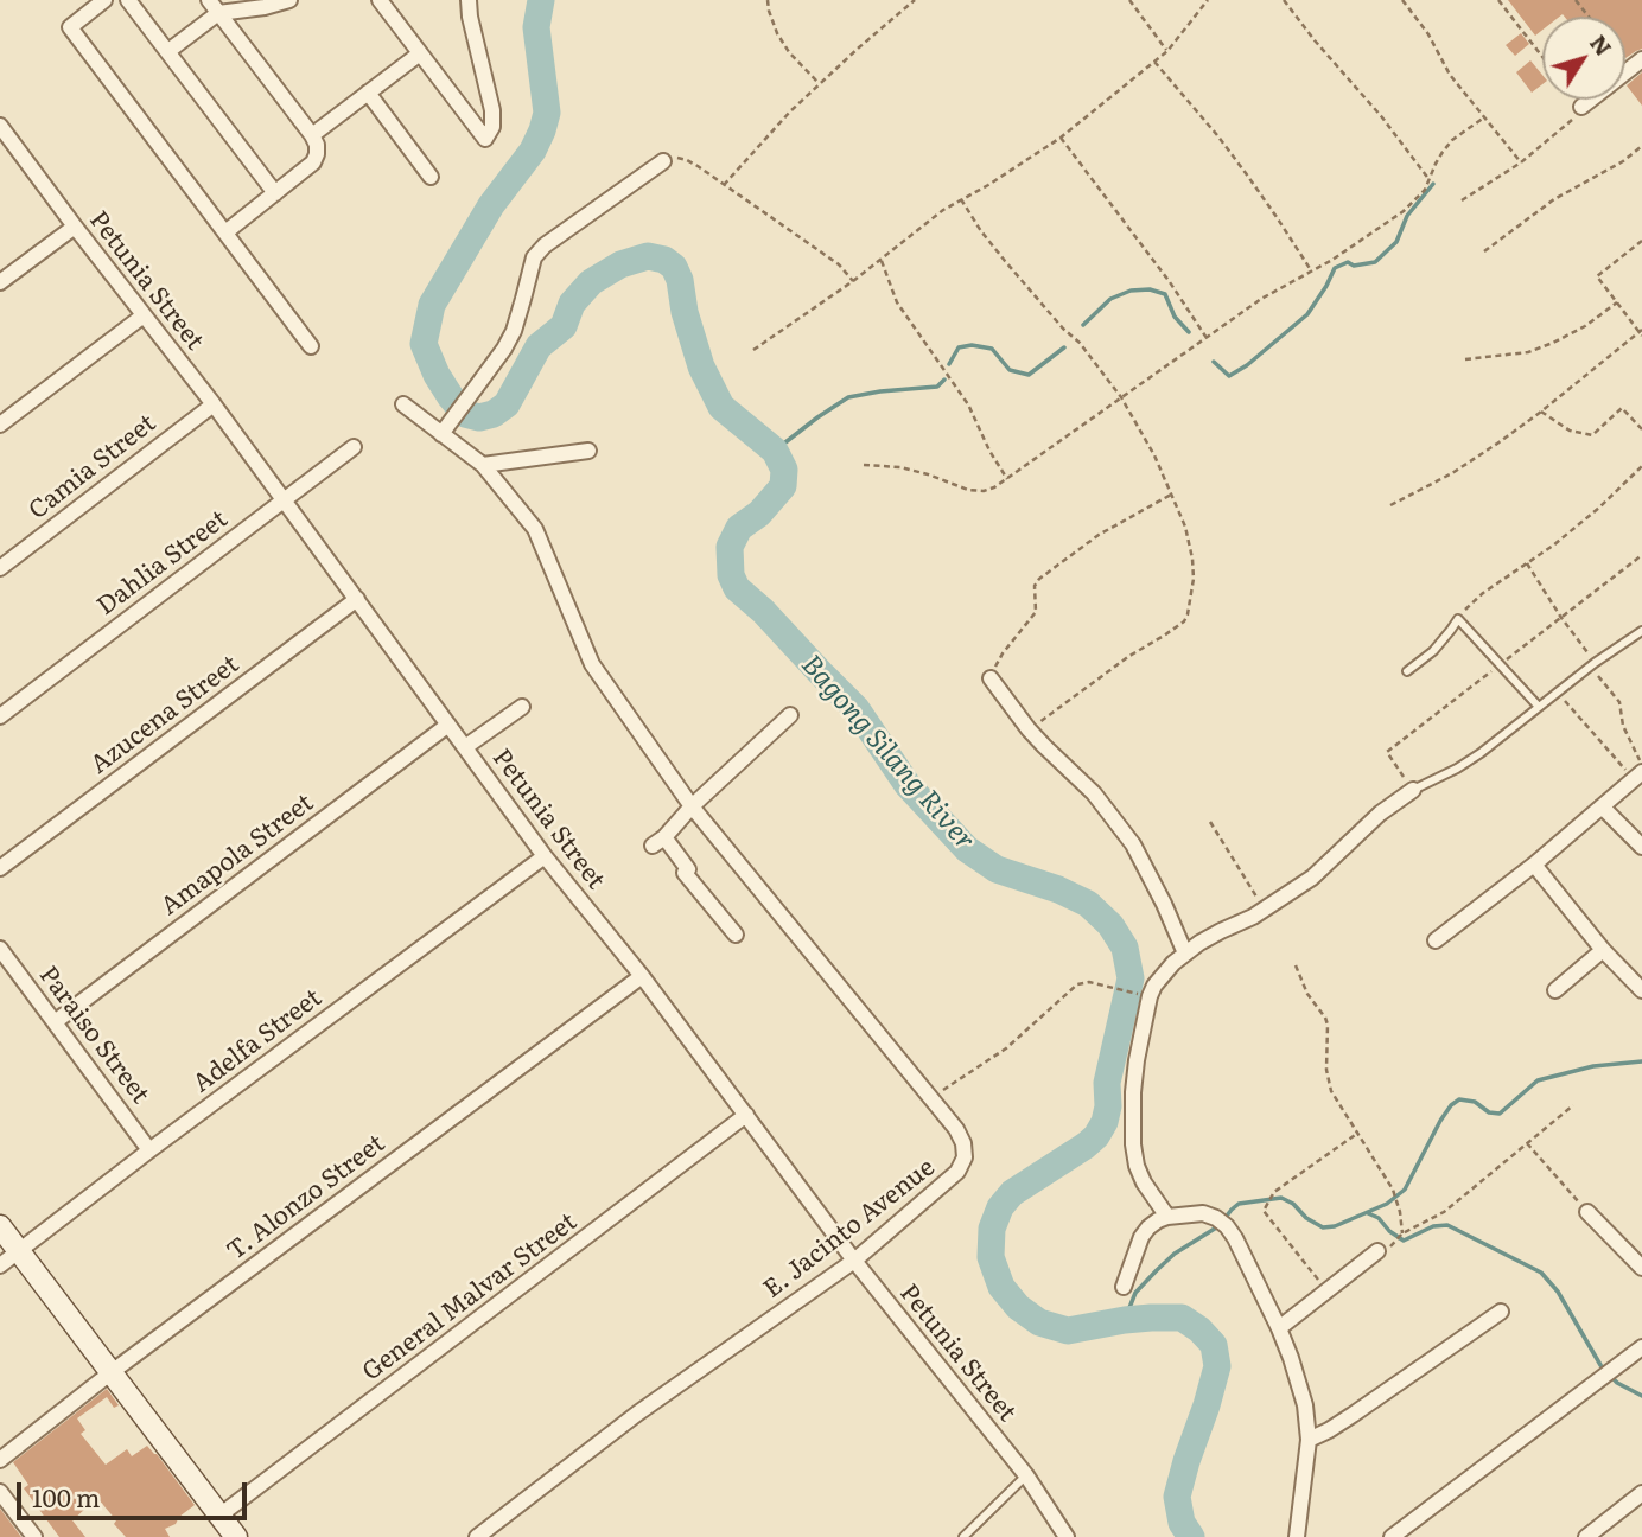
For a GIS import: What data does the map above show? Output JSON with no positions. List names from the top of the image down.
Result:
{
  "streets": {
    "street": [
      "Petunia Street",
      "Camia Street",
      "Dahlia Street",
      "Azucena Street",
      "Amapola Street",
      "Paraiso Street",
      "Adelfa Street",
      "T. Alonzo Street",
      "E. Jacinto Avenue",
      "General Malvar Street"
    ]
  },
  "crossings": [
    ["Petunia Street", "Camia Street"],
    ["Petunia Street", "Dahlia Street"],
    ["Petunia Street", "Azucena Street"],
    ["Petunia Street", "Amapola Street"],
    ["Petunia Street", "Adelfa Street"],
    ["Petunia Street", "T. Alonzo Street"],
    ["Petunia Street", "E. Jacinto Avenue"],
    ["Petunia Street", "General Malvar Street"],
    ["Amapola Street", "Paraiso Street"],
    ["Paraiso Street", "Adelfa Street"]
  ],
  "water": ["Bagong Silang River"],
  "scale_bar": "100 m",
  "north": "top right"
}
